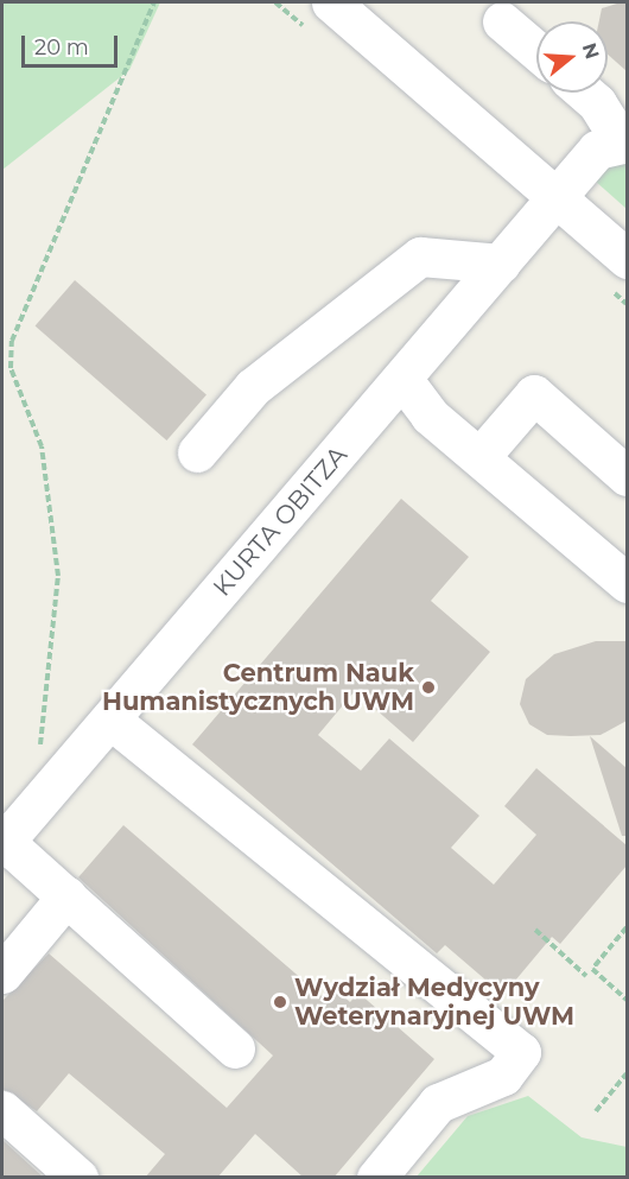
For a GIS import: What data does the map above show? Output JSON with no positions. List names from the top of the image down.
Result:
{
  "streets": {
    "street": ["KURTA OBITZA"]
  },
  "places": ["Centrum Nauk Humanistycznych UWM", "Wydział Medycyny Weterynaryjnej UWM"],
  "scale_bar": "20 m",
  "north": "right"
}
